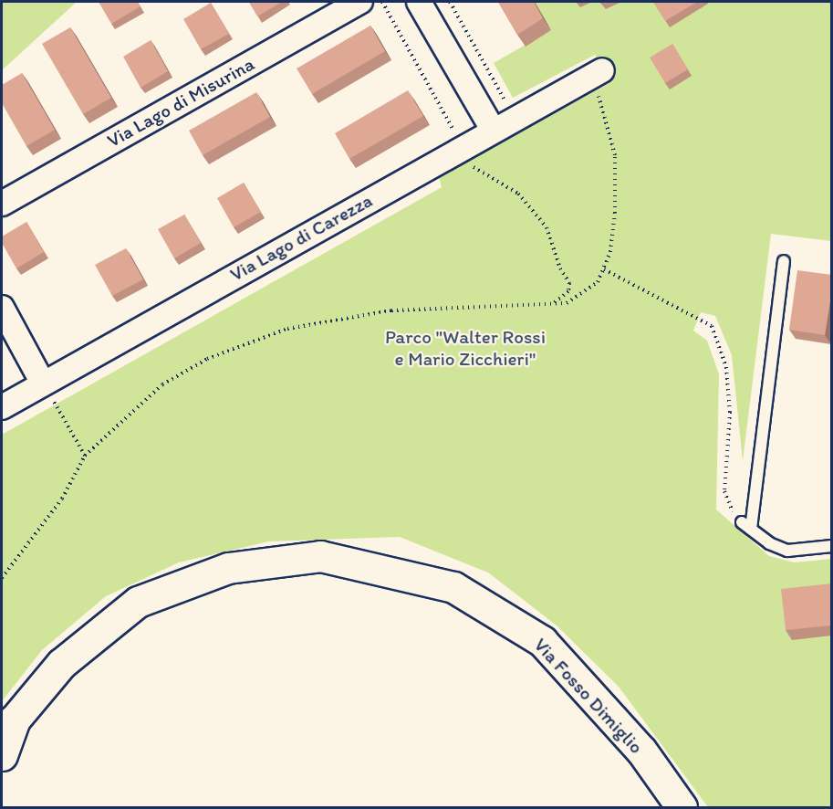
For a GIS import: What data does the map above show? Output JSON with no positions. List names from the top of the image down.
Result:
{
  "streets": {
    "main road": ["Via Fosso Dimiglio"],
    "street": ["Via Lago di Misurina", "Via Lago di Carezza"]
  },
  "parks": ["Parco \"Walter Rossi e Mario Zicchieri\""]
}
